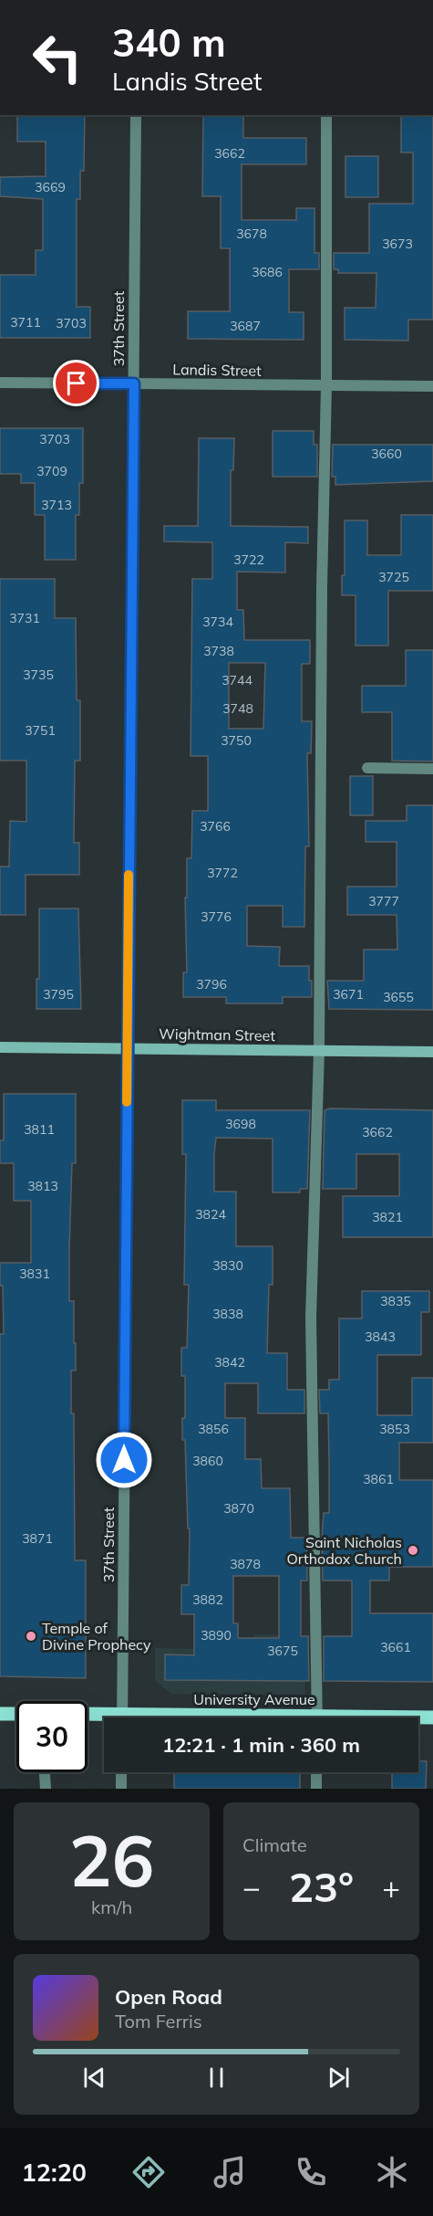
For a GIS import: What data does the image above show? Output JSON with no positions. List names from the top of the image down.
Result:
{
  "streets": {
    "main road": ["Wightman Street", "University Avenue"],
    "street": ["37th Street", "Landis Street"]
  },
  "crossings": [
    ["37th Street", "Landis Street"],
    ["37th Street", "Wightman Street"]
  ],
  "places": ["Saint Nicholas Orthodox Church", "Temple of Divine Prophecy"],
  "house_numbers": [
    "3662",
    "3669",
    "3678",
    "3673",
    "3686",
    "3711",
    "3703",
    "3687",
    "3703",
    "3660",
    "3709",
    "3713",
    "3722",
    "3725",
    "3731",
    "3734",
    "3738",
    "3735",
    "3744",
    "3748",
    "3751",
    "3750",
    "3766",
    "3772",
    "3777",
    "3776",
    "3796",
    "3795",
    "3671",
    "3655",
    "3698",
    "3811",
    "3662",
    "3813",
    "3824",
    "3821",
    "3830",
    "3831",
    "3835",
    "3838",
    "3843",
    "3842",
    "3856",
    "3853",
    "3860",
    "3861",
    "3870",
    "3871",
    "3878",
    "3882",
    "3890",
    "3661",
    "3675"
  ],
  "page": {
    "turn": ["340 m", "Landis Street"],
    "limit": "30",
    "trip": "12:21 · 1 min · 360 m",
    "tile": [
      ["26", "km/h"],
      "Climate"
    ],
    "heat": ["−", "23°", "+"],
    "song": ["Open Road", "Tom Ferris"],
    "tabs": "12:20"
  }
}
